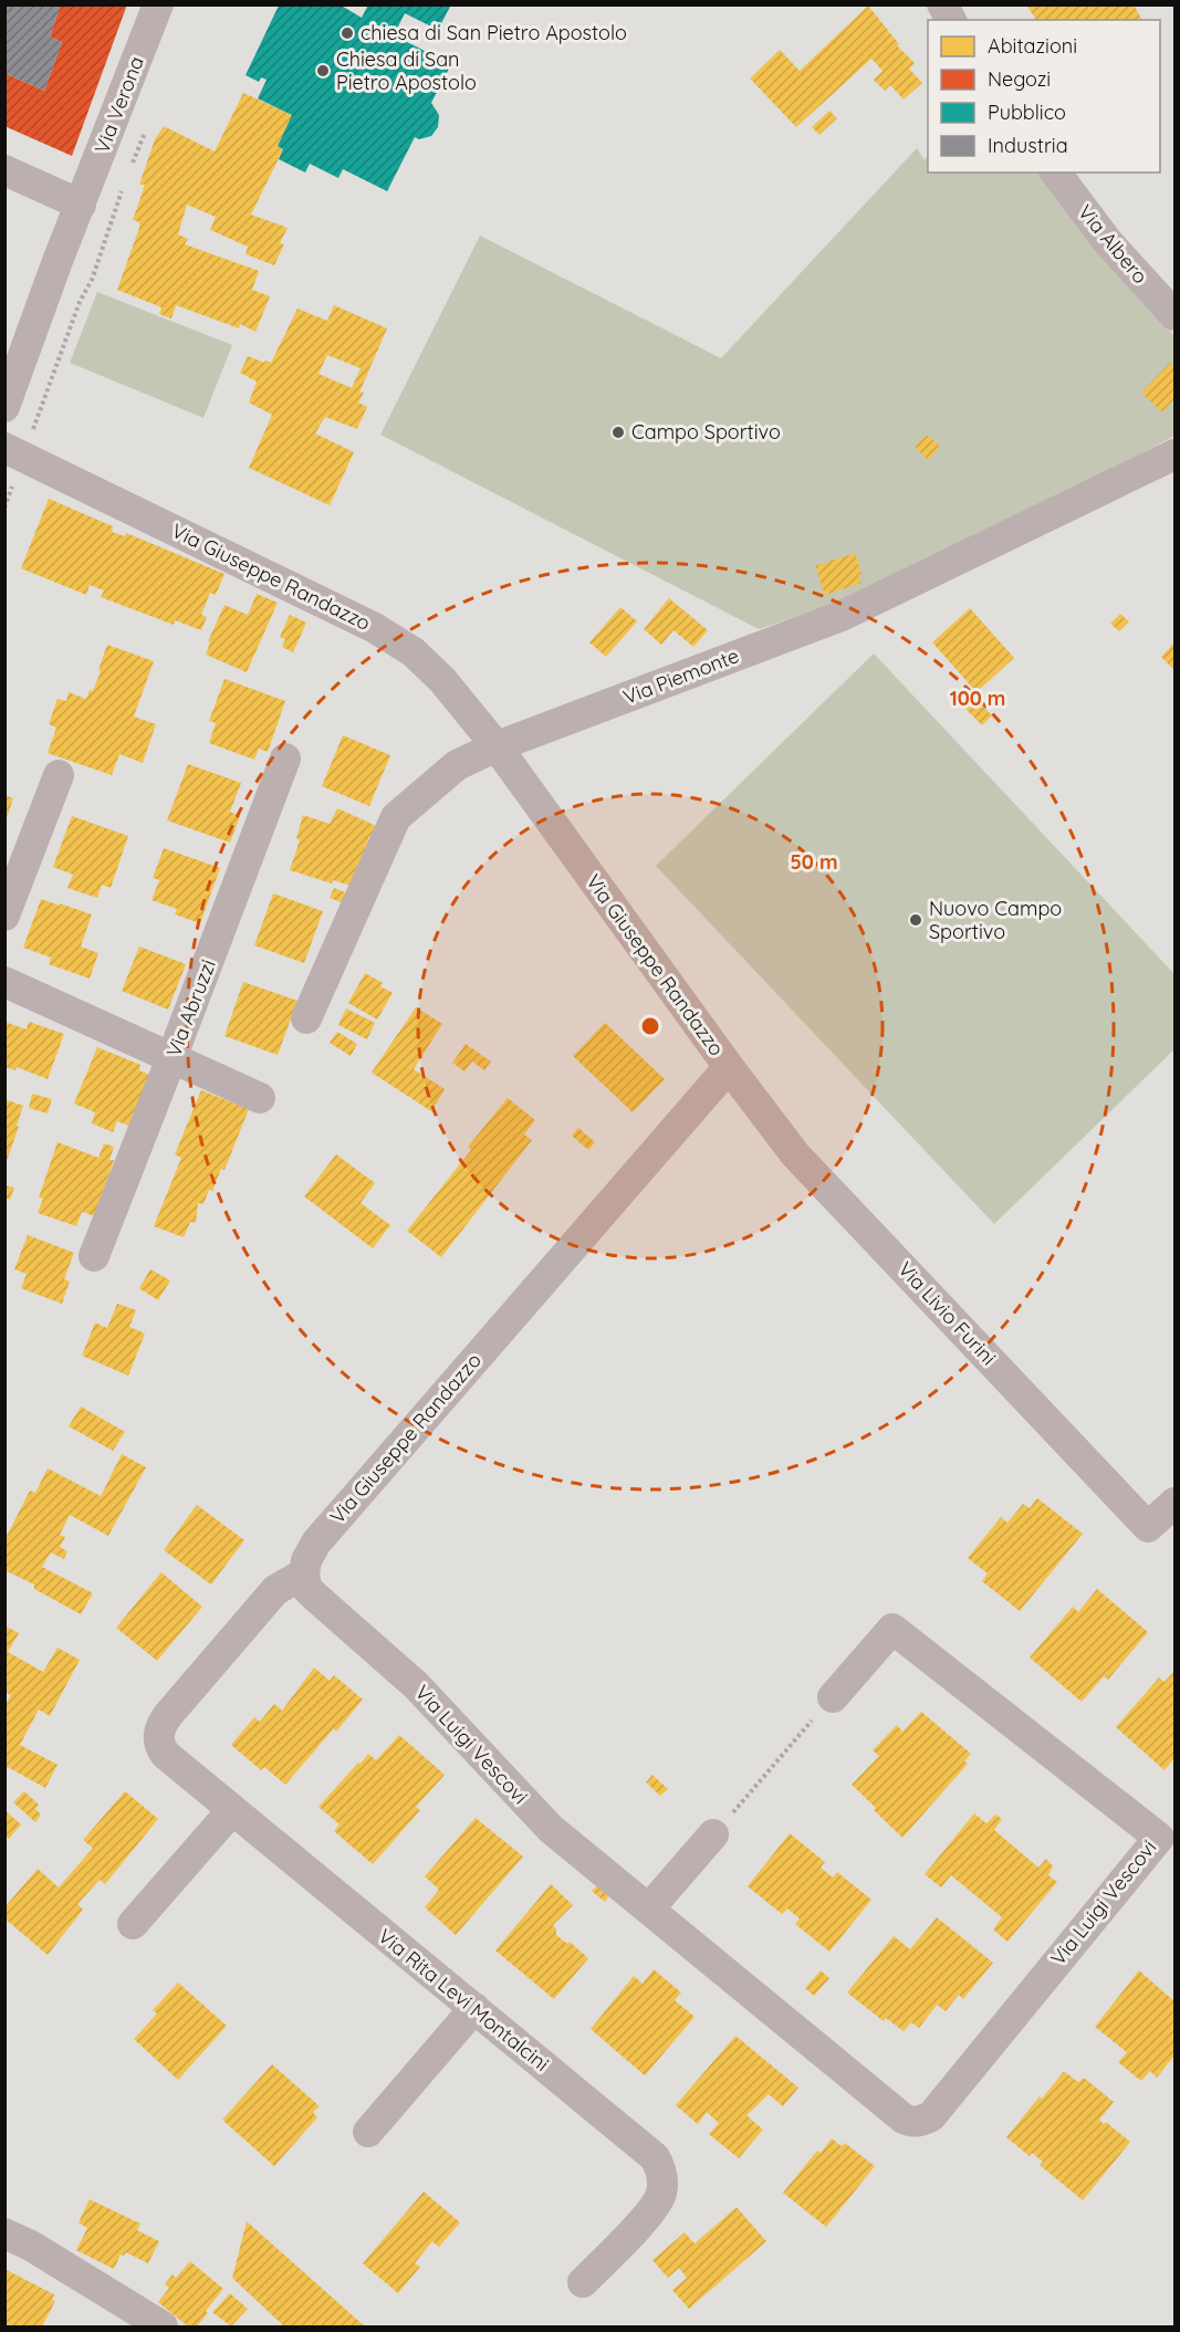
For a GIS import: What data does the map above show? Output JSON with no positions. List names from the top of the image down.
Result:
{
  "streets": {
    "street": [
      "Via Verona",
      "Via Albero",
      "Via Giuseppe Randazzo",
      "Via Piemonte",
      "Via Abruzzi",
      "Via Livio Furini",
      "Via Luigi Vescovi",
      "Via Rita Levi Montalcini"
    ]
  },
  "crossings": [
    ["Via Giuseppe Randazzo", "Via Piemonte"],
    ["Via Giuseppe Randazzo", "Via Livio Furini"],
    ["Via Giuseppe Randazzo", "Via Luigi Vescovi"],
    ["Via Giuseppe Randazzo", "Via Rita Levi Montalcini"],
    ["Via Luigi Vescovi", "Via Rita Levi Montalcini"]
  ],
  "places": [
    "chiesa di San Pietro Apostolo",
    "Chiesa di San Pietro Apostolo",
    "Campo Sportivo",
    "Nuovo Campo Sportivo"
  ],
  "legend": [
    "Abitazioni",
    "Negozi",
    "Pubblico",
    "Industria"
  ],
  "rings": ["100 m", "50 m"]
}
